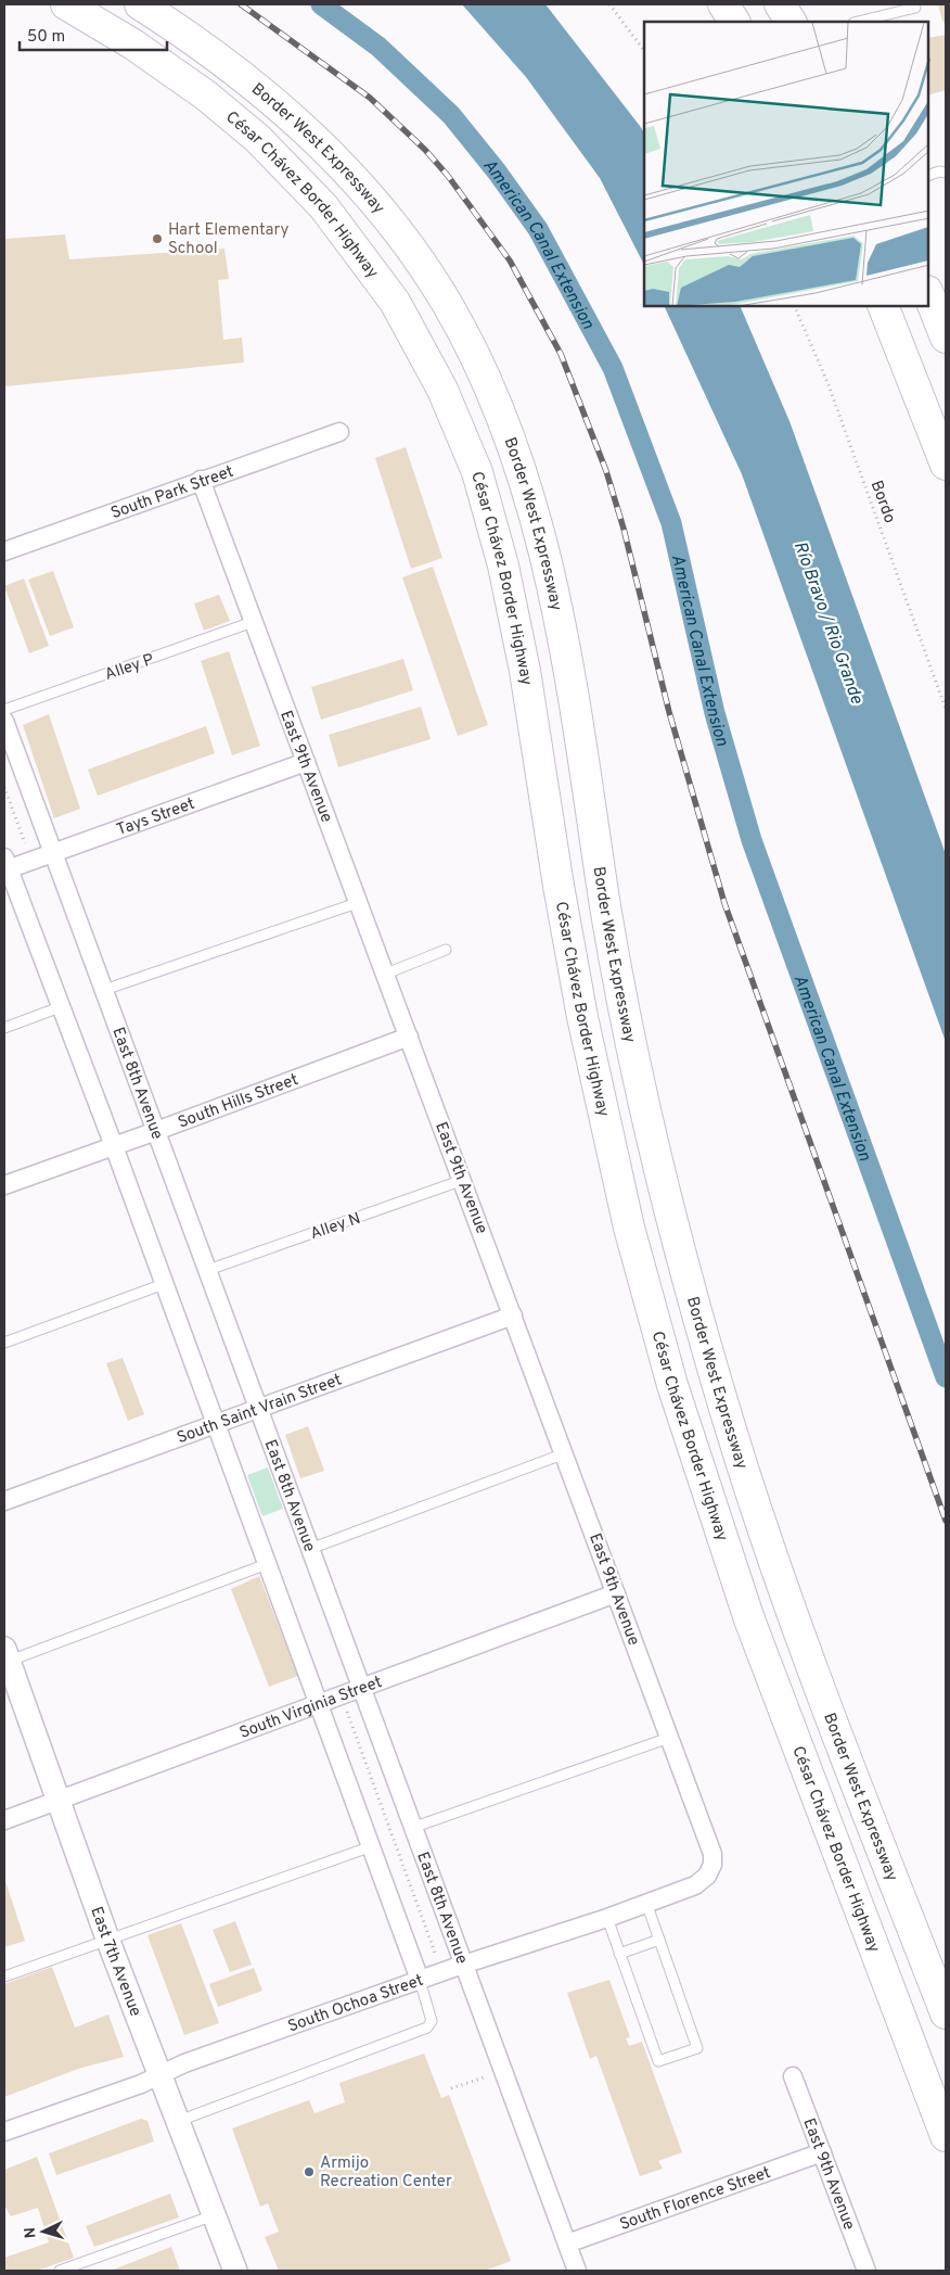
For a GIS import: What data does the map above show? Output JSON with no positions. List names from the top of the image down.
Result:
{
  "streets": {
    "highway": ["Border West Expressway", "César Chávez Border Highway"],
    "street": [
      "South Park Street",
      "East 9th Avenue",
      "Tays Street",
      "East 8th Avenue",
      "South Hills Street",
      "South Saint Vrain Street",
      "South Virginia Street",
      "East 7th Avenue",
      "South Ochoa Street",
      "South Florence Street"
    ],
    "lane": ["Alley P", "Alley N"],
    "path": ["Bordo"]
  },
  "crossings": [
    ["South Park Street", "East 9th Avenue"],
    ["Alley P", "East 9th Avenue"],
    ["East 9th Avenue", "Tays Street"],
    ["East 9th Avenue", "South Hills Street"],
    ["East 9th Avenue", "Alley N"],
    ["East 9th Avenue", "South Saint Vrain Street"],
    ["East 9th Avenue", "South Virginia Street"],
    ["East 9th Avenue", "South Ochoa Street"],
    ["East 9th Avenue", "South Florence Street"],
    ["Tays Street", "East 8th Avenue"],
    ["East 8th Avenue", "South Hills Street"],
    ["East 8th Avenue", "Alley N"],
    ["East 8th Avenue", "South Saint Vrain Street"],
    ["East 8th Avenue", "South Virginia Street"],
    ["East 8th Avenue", "South Ochoa Street"],
    ["East 8th Avenue", "South Florence Street"],
    ["South Virginia Street", "East 7th Avenue"],
    ["East 7th Avenue", "South Ochoa Street"]
  ],
  "water": ["American Canal Extension", "Río Bravo / Rio Grande"],
  "places": ["Hart Elementary School", "Armijo Recreation Center"],
  "scale_bar": "50 m",
  "north": "left"
}
